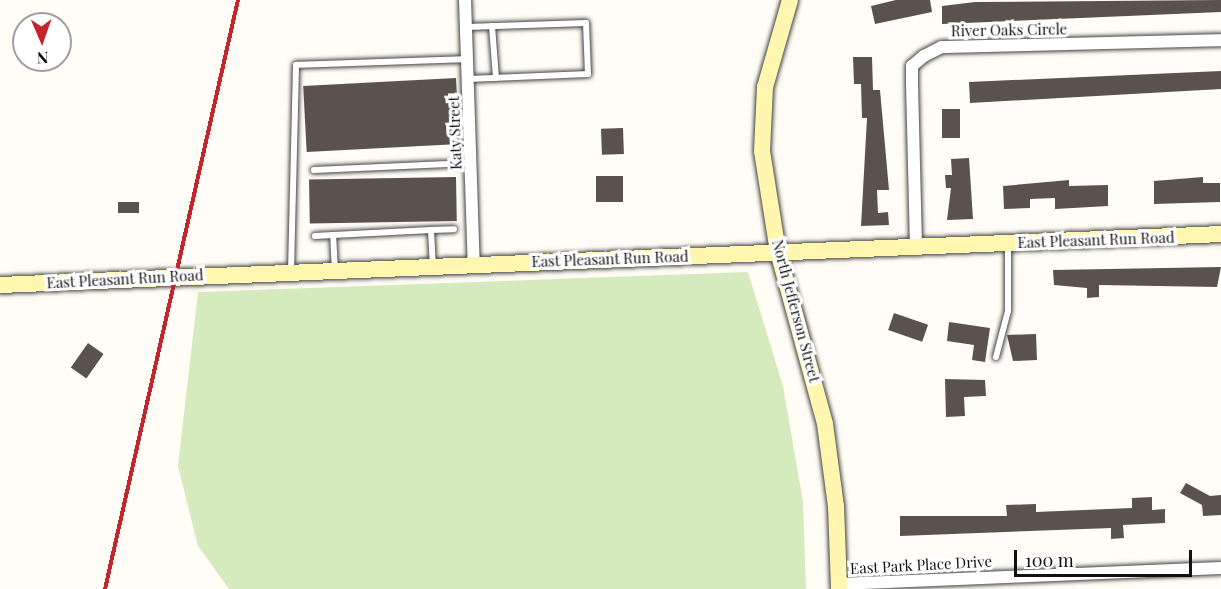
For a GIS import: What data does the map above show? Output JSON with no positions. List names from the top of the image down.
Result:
{
  "streets": {
    "main road": ["East Pleasant Run Road", "North Jefferson Street"],
    "street": ["River Oaks Circle", "Katy Street", "East Park Place Drive"]
  },
  "crossings": [
    ["River Oaks Circle", "East Pleasant Run Road"],
    ["Katy Street", "East Pleasant Run Road"],
    ["East Pleasant Run Road", "North Jefferson Street"],
    ["North Jefferson Street", "East Park Place Drive"]
  ],
  "scale_bar": "100 m",
  "north": "bottom"
}
